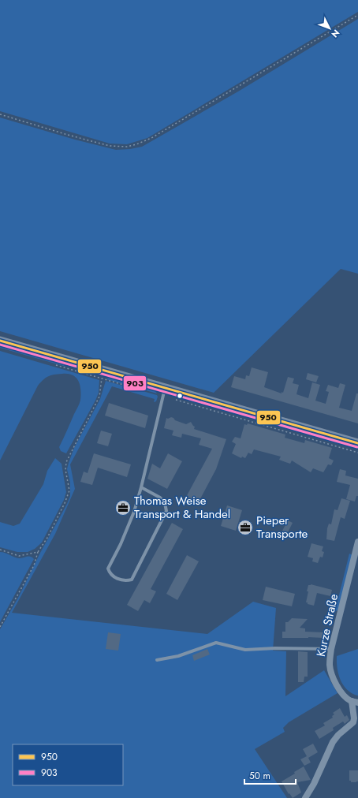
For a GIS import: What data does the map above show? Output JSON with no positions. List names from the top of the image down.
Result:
{
  "streets": {
    "street": ["Kurze Straße"]
  },
  "places": {
    "office": ["Thomas Weise Transport & Handel", "Pieper Transporte"]
  },
  "lines": ["transit line 950", "transit line 903"],
  "legend": ["950", "903"],
  "scale_bar": "50 m",
  "north": "bottom right"
}
